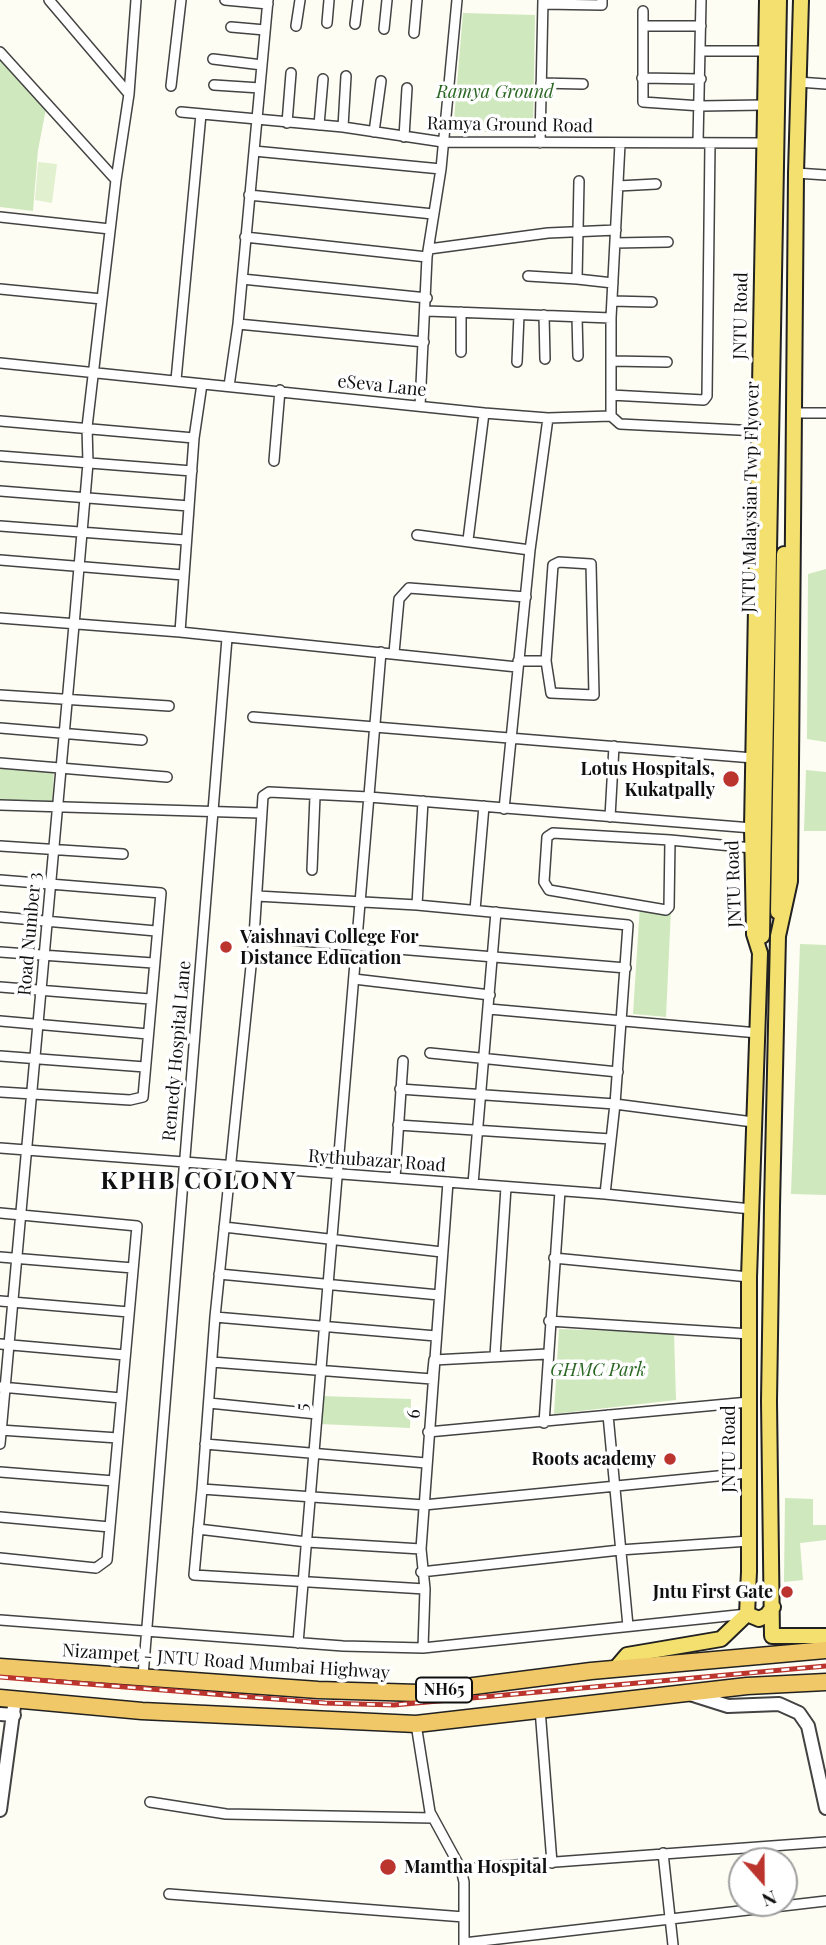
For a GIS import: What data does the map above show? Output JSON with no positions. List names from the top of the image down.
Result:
{
  "streets": {
    "highway": ["Nizampet - JNTU Road Mumbai Highway", "NH65"],
    "main road": ["JNTU Road", "JNTU Malaysian Twp Flyover"],
    "street": [
      "Ramya Ground Road",
      "eSeva Lane",
      "Road Number 3",
      "Remedy Hospital Lane",
      "Rythubazar Road",
      "5",
      "6"
    ]
  },
  "crossings": [
    ["Ramya Ground Road", "JNTU Road"],
    ["JNTU Road", "eSeva Lane"],
    ["JNTU Road", "JNTU Malaysian Twp Flyover"],
    ["JNTU Road", "Rythubazar Road"],
    ["eSeva Lane", "Road Number 3"],
    ["Road Number 3", "Rythubazar Road"],
    ["Remedy Hospital Lane", "Rythubazar Road"],
    ["Remedy Hospital Lane", "Nizampet - JNTU Road Mumbai Highway"],
    ["Rythubazar Road", "5"],
    ["Rythubazar Road", "6"]
  ],
  "districts": ["KPHB COLONY"],
  "parks": ["Ramya Ground", "GHMC Park"],
  "places": [
    "Lotus Hospitals, Kukatpally",
    "Vaishnavi College For Distance Education",
    "Roots academy",
    "Jntu First Gate",
    "Mamtha Hospital"
  ],
  "north": "bottom"
}
